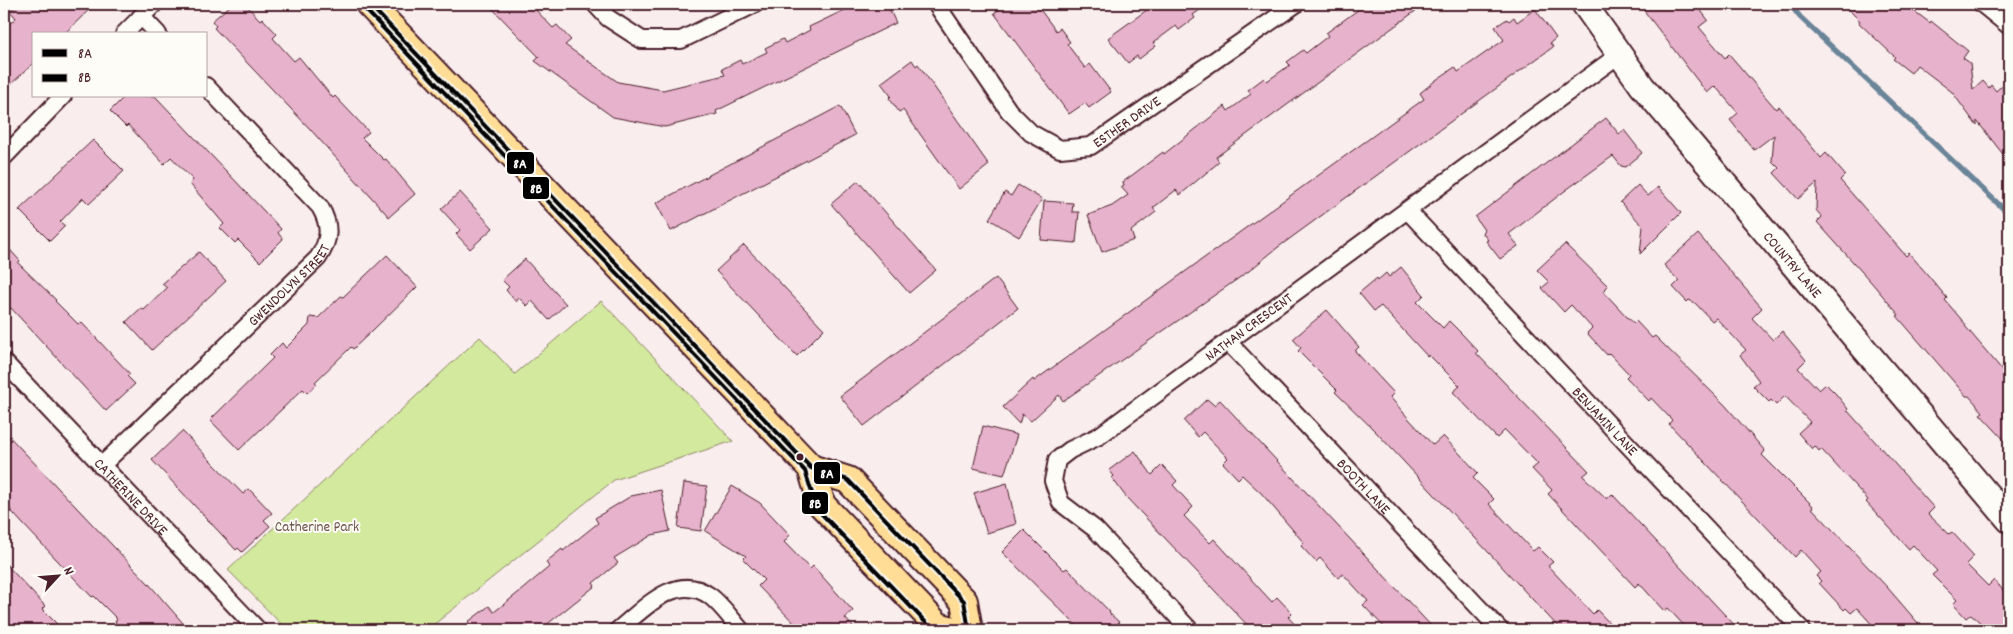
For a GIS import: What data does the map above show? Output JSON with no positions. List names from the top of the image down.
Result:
{
  "streets": {
    "street": [
      "ESTHER DRIVE",
      "COUNTRY LANE",
      "GWENDOLYN STREET",
      "NATHAN CRESCENT",
      "BENJAMIN LANE",
      "BOOTH LANE",
      "CATHERINE DRIVE"
    ]
  },
  "crossings": [
    ["COUNTRY LANE", "NATHAN CRESCENT"],
    ["GWENDOLYN STREET", "CATHERINE DRIVE"],
    ["NATHAN CRESCENT", "BENJAMIN LANE"],
    ["NATHAN CRESCENT", "BOOTH LANE"]
  ],
  "parks": ["Catherine Park"],
  "lines": ["transit line 8A", "transit line 8B"],
  "legend": ["8A", "8B"],
  "north": "top right"
}
